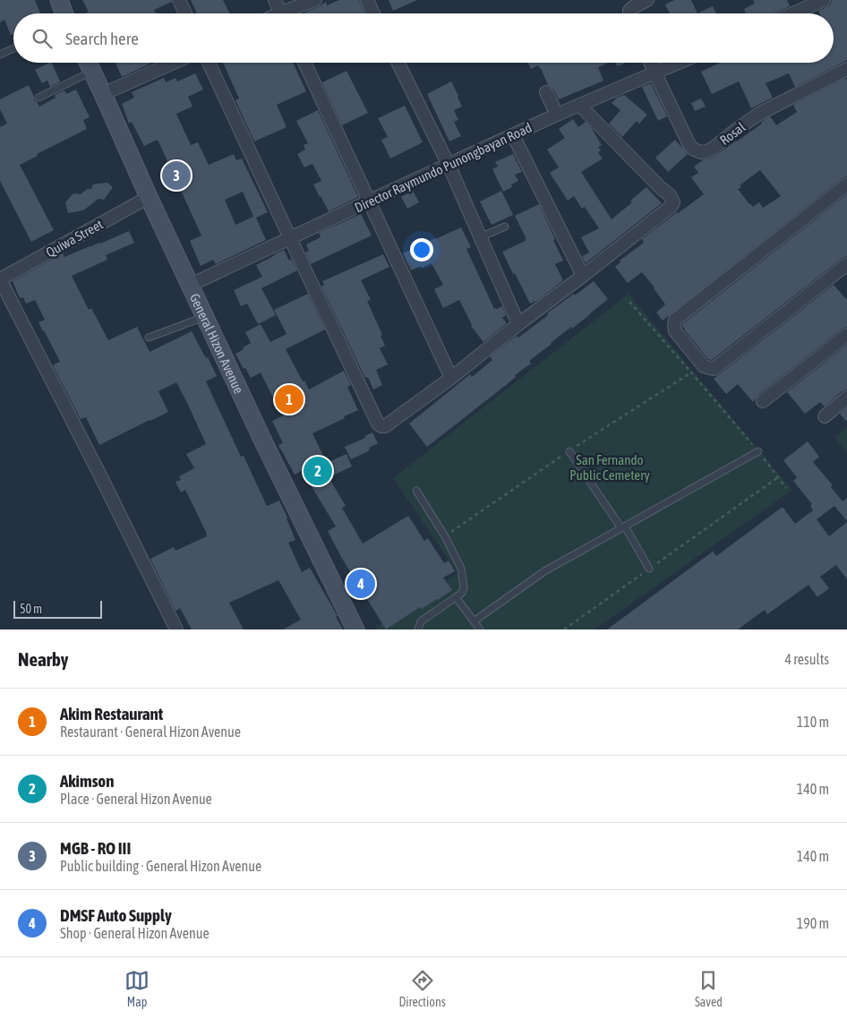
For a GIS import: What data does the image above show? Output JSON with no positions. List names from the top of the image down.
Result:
{
  "streets": {
    "main road": ["General Hizon Avenue"],
    "street": ["Rosal", "Director Raymundo Punongbayan Road", "Quiwa Street"]
  },
  "crossings": [
    ["Rosal", "Director Raymundo Punongbayan Road"],
    ["Director Raymundo Punongbayan Road", "General Hizon Avenue"],
    ["Quiwa Street", "General Hizon Avenue"]
  ],
  "parks": ["San Fernando Public Cemetery"],
  "scale_bar": "50 m",
  "page": {
    "search": "Search here",
    "pins": [
      "3",
      "1",
      "2",
      "4"
    ],
    "scale": "50 m",
    "heading": ["Nearby", "4 results"],
    "list": [
      {
        "mark": "1",
        "name": "Akim Restaurant",
        "note": "Restaurant · General Hizon Avenue",
        "value": "110 m"
      },
      {
        "mark": "2",
        "name": "Akimson",
        "note": "Place · General Hizon Avenue",
        "value": "140 m"
      },
      {
        "mark": "3",
        "name": "MGB - RO III",
        "note": "Public building · General Hizon Avenue",
        "value": "140 m"
      },
      {
        "mark": "4",
        "name": "DMSF Auto Supply",
        "note": "Shop · General Hizon Avenue",
        "value": "190 m"
      }
    ],
    "nav": ["Map", "Directions", "Saved"]
  }
}
